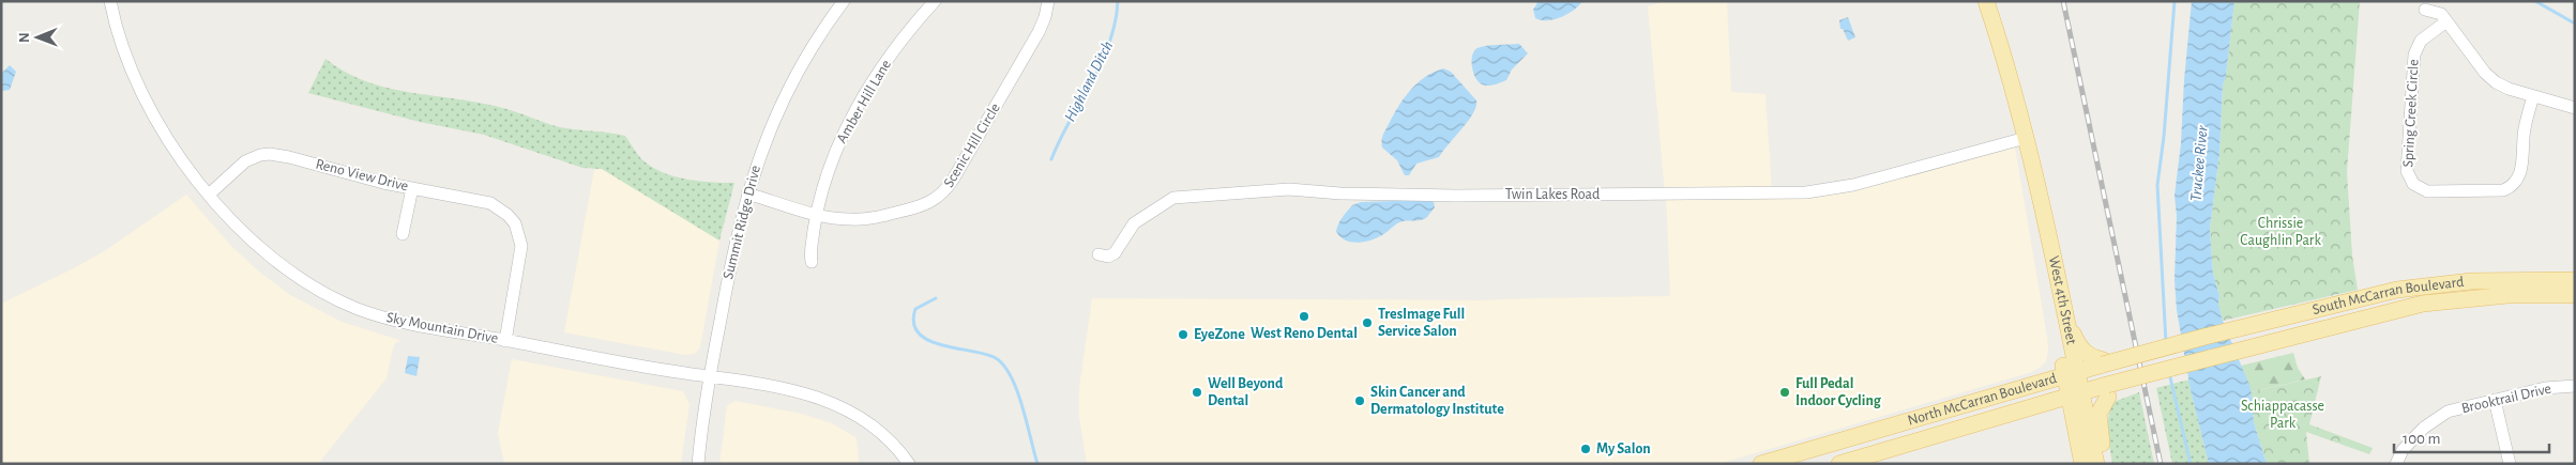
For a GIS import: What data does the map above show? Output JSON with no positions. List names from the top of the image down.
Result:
{
  "streets": {
    "main road": ["South McCarran Boulevard", "West 4th Street", "North McCarran Boulevard"],
    "street": [
      "Amber Hill Lane",
      "Spring Creek Circle",
      "Scenic Hill Circle",
      "Reno View Drive",
      "Twin Lakes Road",
      "Summit Ridge Drive",
      "Sky Mountain Drive",
      "Brooktrail Drive"
    ]
  },
  "crossings": [
    ["Amber Hill Lane", "Scenic Hill Circle"],
    ["Scenic Hill Circle", "Summit Ridge Drive"],
    ["Reno View Drive", "Sky Mountain Drive"],
    ["Twin Lakes Road", "West 4th Street"],
    ["Summit Ridge Drive", "Sky Mountain Drive"],
    ["South McCarran Boulevard", "North McCarran Boulevard"],
    ["West 4th Street", "North McCarran Boulevard"]
  ],
  "water": ["Highland Ditch", "Truckee River"],
  "parks": ["Chrissie Caughlin Park", "Schiappacasse Park"],
  "places": [
    "West Reno Dental",
    "TresImage Full Service Salon",
    "EyeZone",
    "Well Beyond Dental",
    "Full Pedal Indoor Cycling",
    "Skin Cancer and Dermatology Institute",
    "My Salon"
  ],
  "scale_bar": "100 m",
  "north": "left"
}
